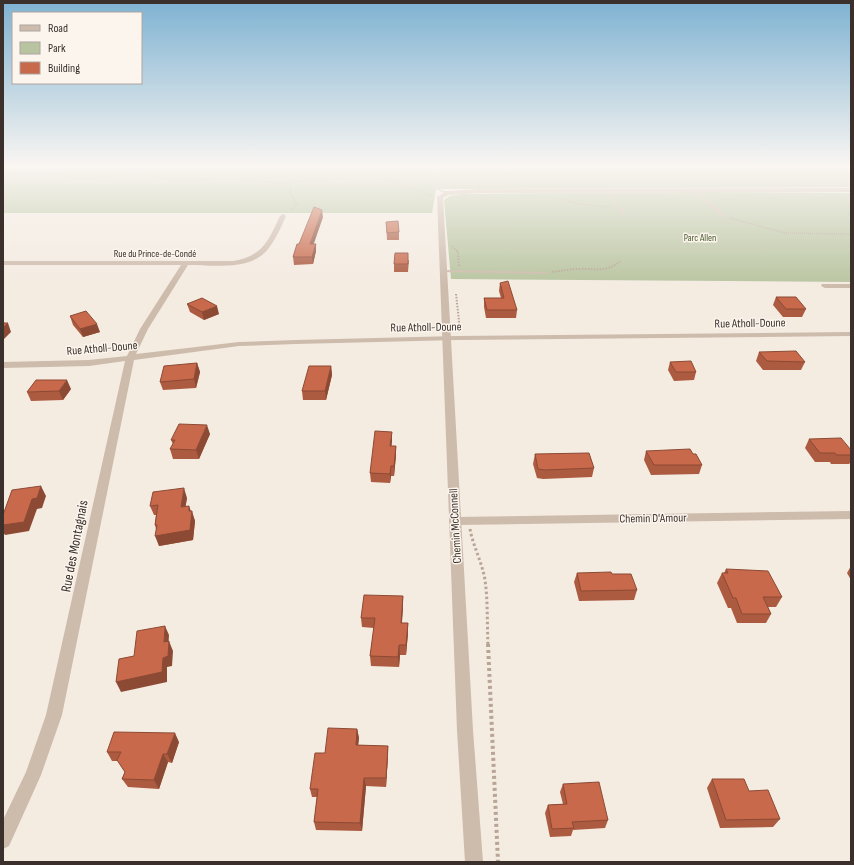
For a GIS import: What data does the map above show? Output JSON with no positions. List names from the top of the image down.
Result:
{
  "streets": {
    "street": [
      "Rue du Prince-de-Condé",
      "Rue Atholl-Doune",
      "Chemin D'Amour",
      "Chemin McConnell",
      "Rue des Montagnais"
    ]
  },
  "crossings": [
    ["Rue du Prince-de-Condé", "Rue des Montagnais"],
    ["Rue Atholl-Doune", "Chemin McConnell"],
    ["Rue Atholl-Doune", "Rue des Montagnais"],
    ["Chemin D'Amour", "Chemin McConnell"]
  ],
  "parks": ["Parc Allen"],
  "legend": ["Road", "Park", "Building"]
}
